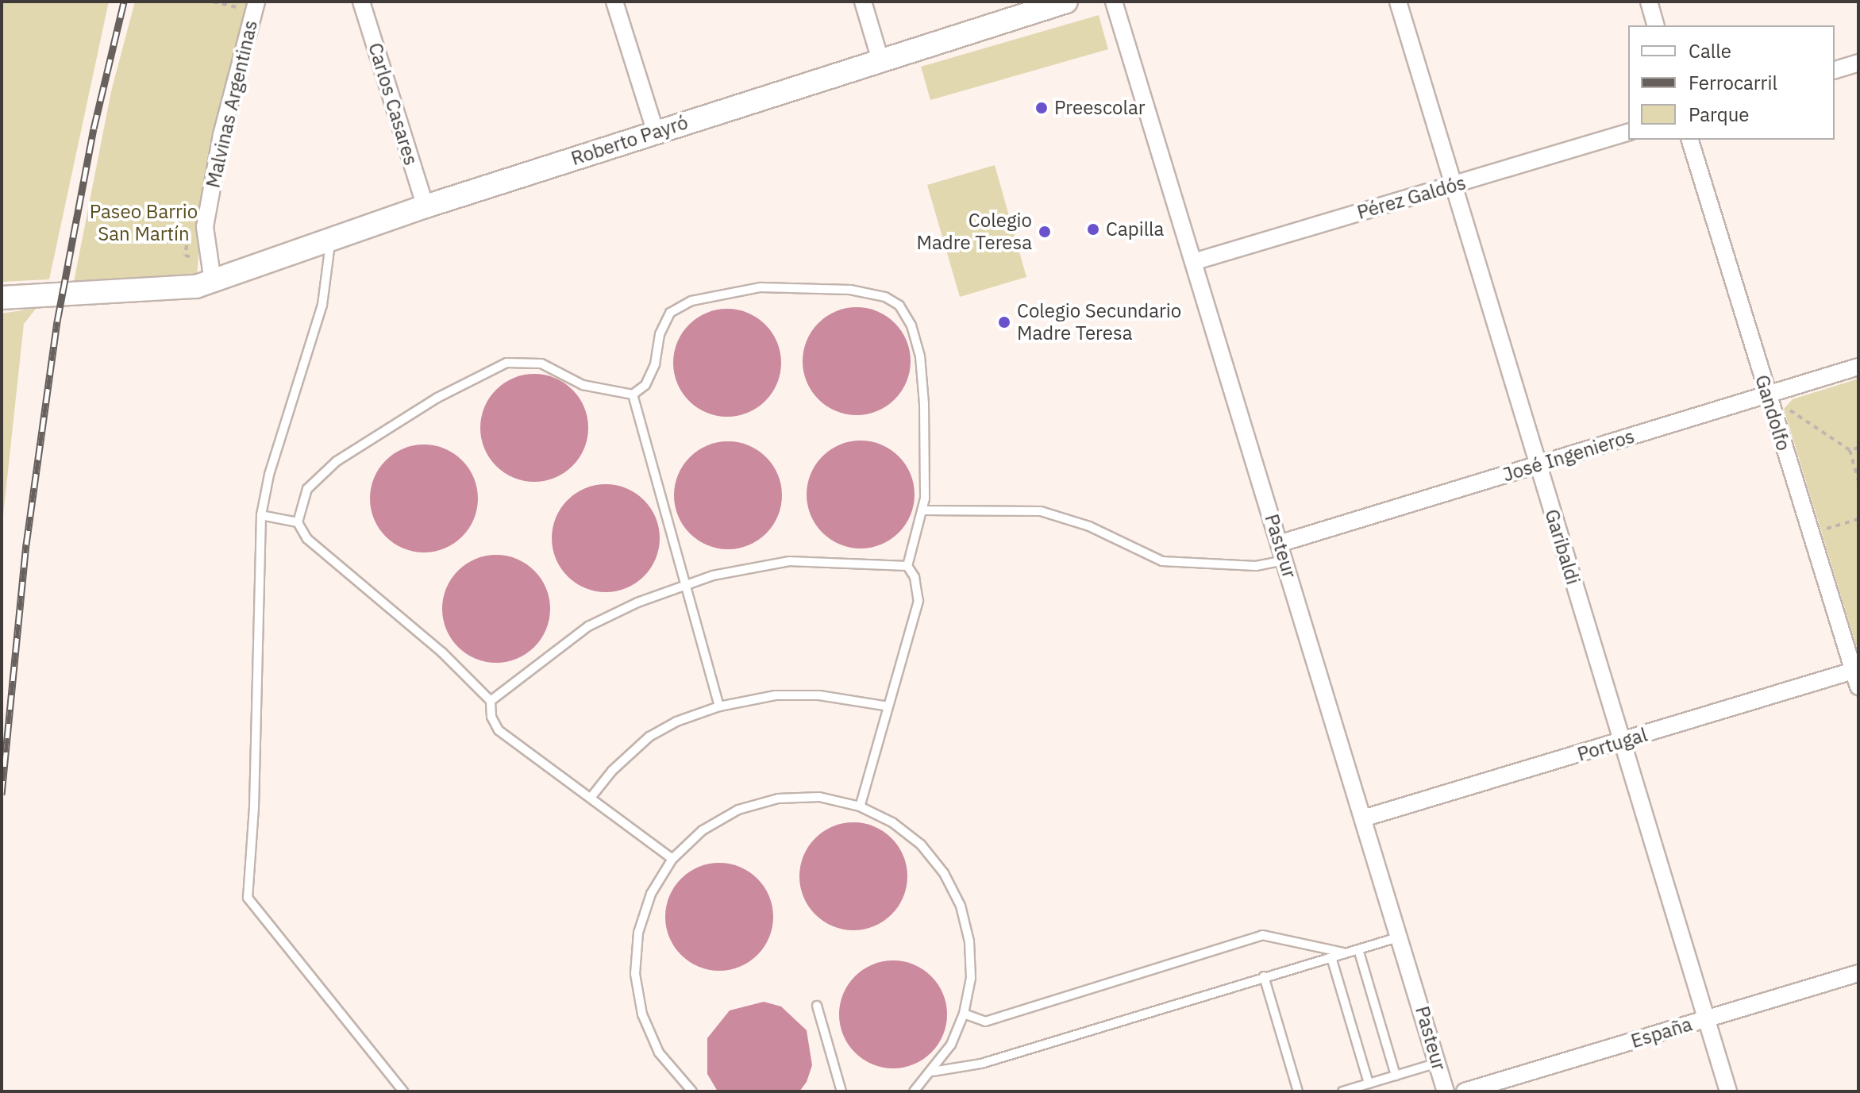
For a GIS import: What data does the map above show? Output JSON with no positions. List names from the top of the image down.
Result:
{
  "streets": {
    "street": [
      "Malvinas Argentinas",
      "Carlos Casares",
      "Roberto Payró",
      "Pérez Galdós",
      "Gandolfo",
      "José Ingenieros",
      "Pasteur",
      "Garibaldi",
      "Portugal",
      "España"
    ]
  },
  "crossings": [
    ["Malvinas Argentinas", "Roberto Payró"],
    ["Carlos Casares", "Roberto Payró"],
    ["Pérez Galdós", "Pasteur"],
    ["Pérez Galdós", "Garibaldi"],
    ["Gandolfo", "José Ingenieros"],
    ["Gandolfo", "Portugal"],
    ["José Ingenieros", "Pasteur"],
    ["José Ingenieros", "Garibaldi"],
    ["Pasteur", "Portugal"],
    ["Garibaldi", "Portugal"],
    ["Garibaldi", "España"]
  ],
  "parks": ["Paseo Barrio San Martín"],
  "places": [
    "Preescolar",
    "Capilla",
    "Colegio Madre Teresa",
    "Colegio Secundario Madre Teresa"
  ],
  "legend": ["Calle", "Ferrocarril", "Parque"]
}
